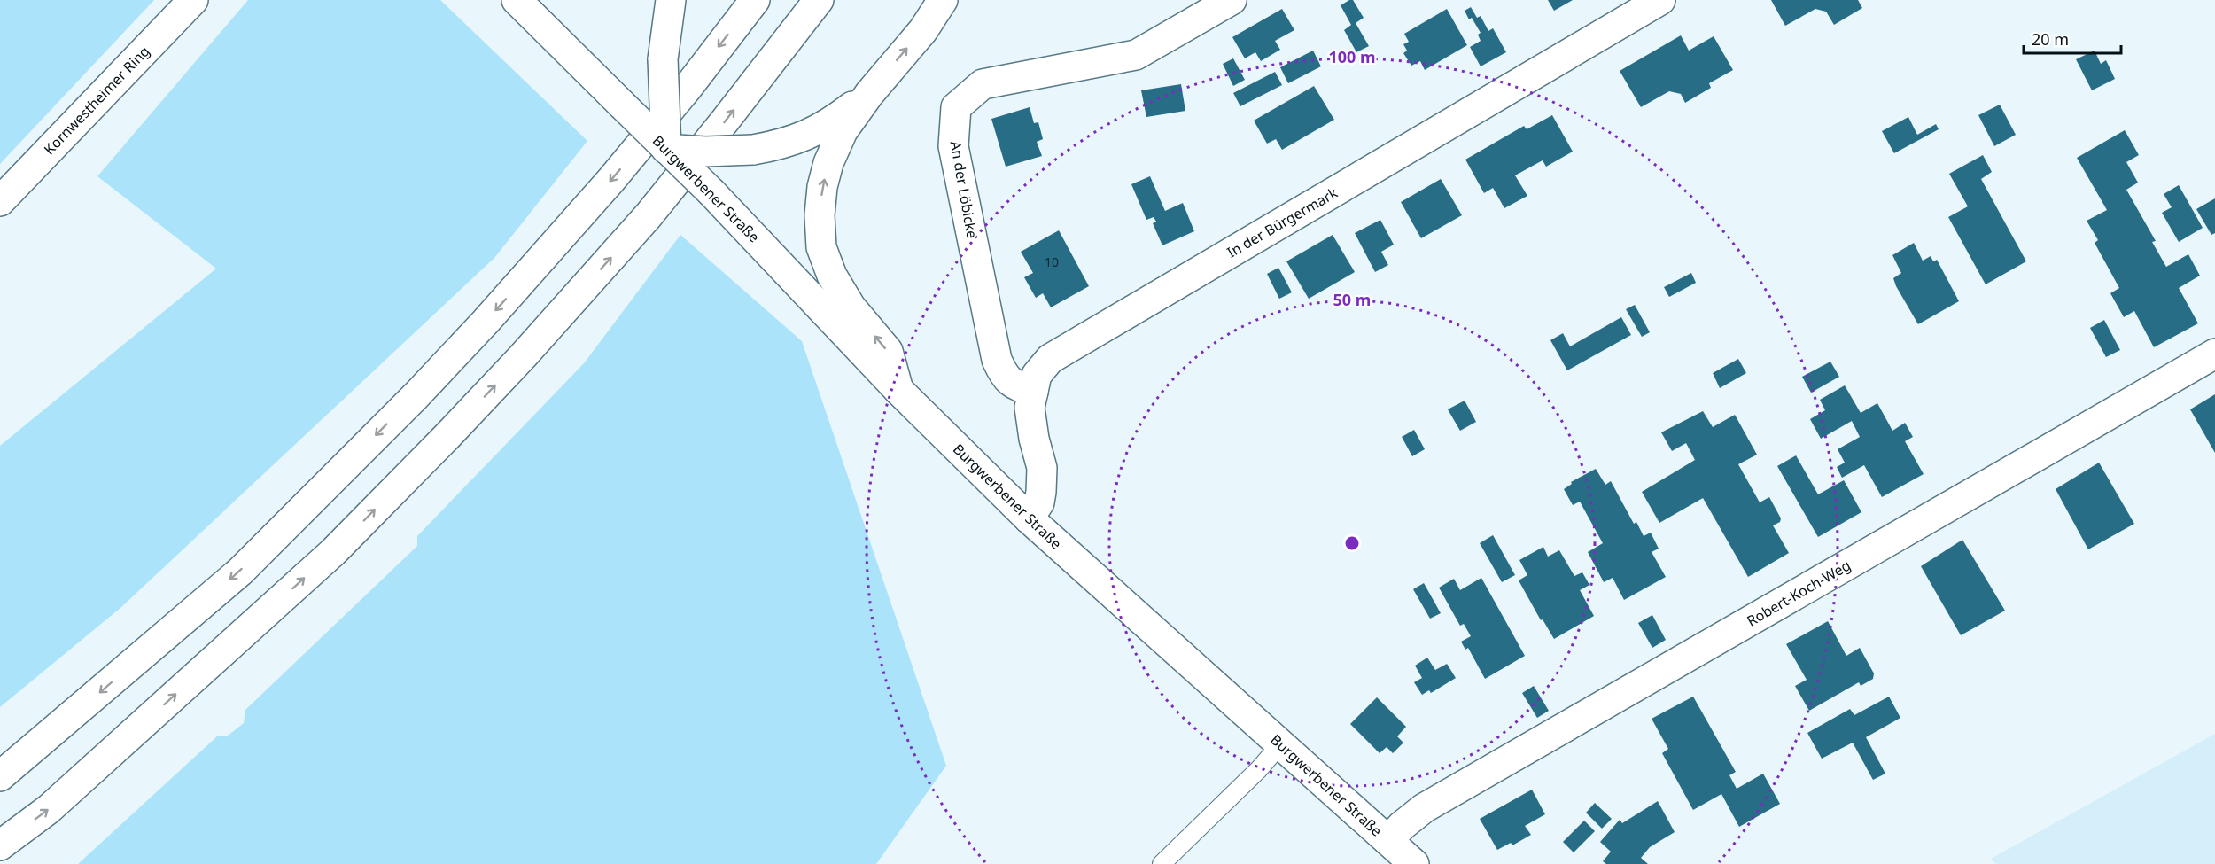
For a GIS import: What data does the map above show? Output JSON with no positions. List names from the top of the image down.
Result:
{
  "streets": {
    "main road": [
      "Kornwestheimer Ring",
      "Burgwerbener Straße",
      "An der Löbicke",
      "In der Bürgermark",
      "Robert-Koch-Weg"
    ]
  },
  "crossings": [
    ["Burgwerbener Straße", "In der Bürgermark"],
    ["Burgwerbener Straße", "Robert-Koch-Weg"],
    ["An der Löbicke", "In der Bürgermark"]
  ],
  "house_numbers": ["10"],
  "scale_bar": "20 m",
  "rings": ["100 m", "50 m"]
}
